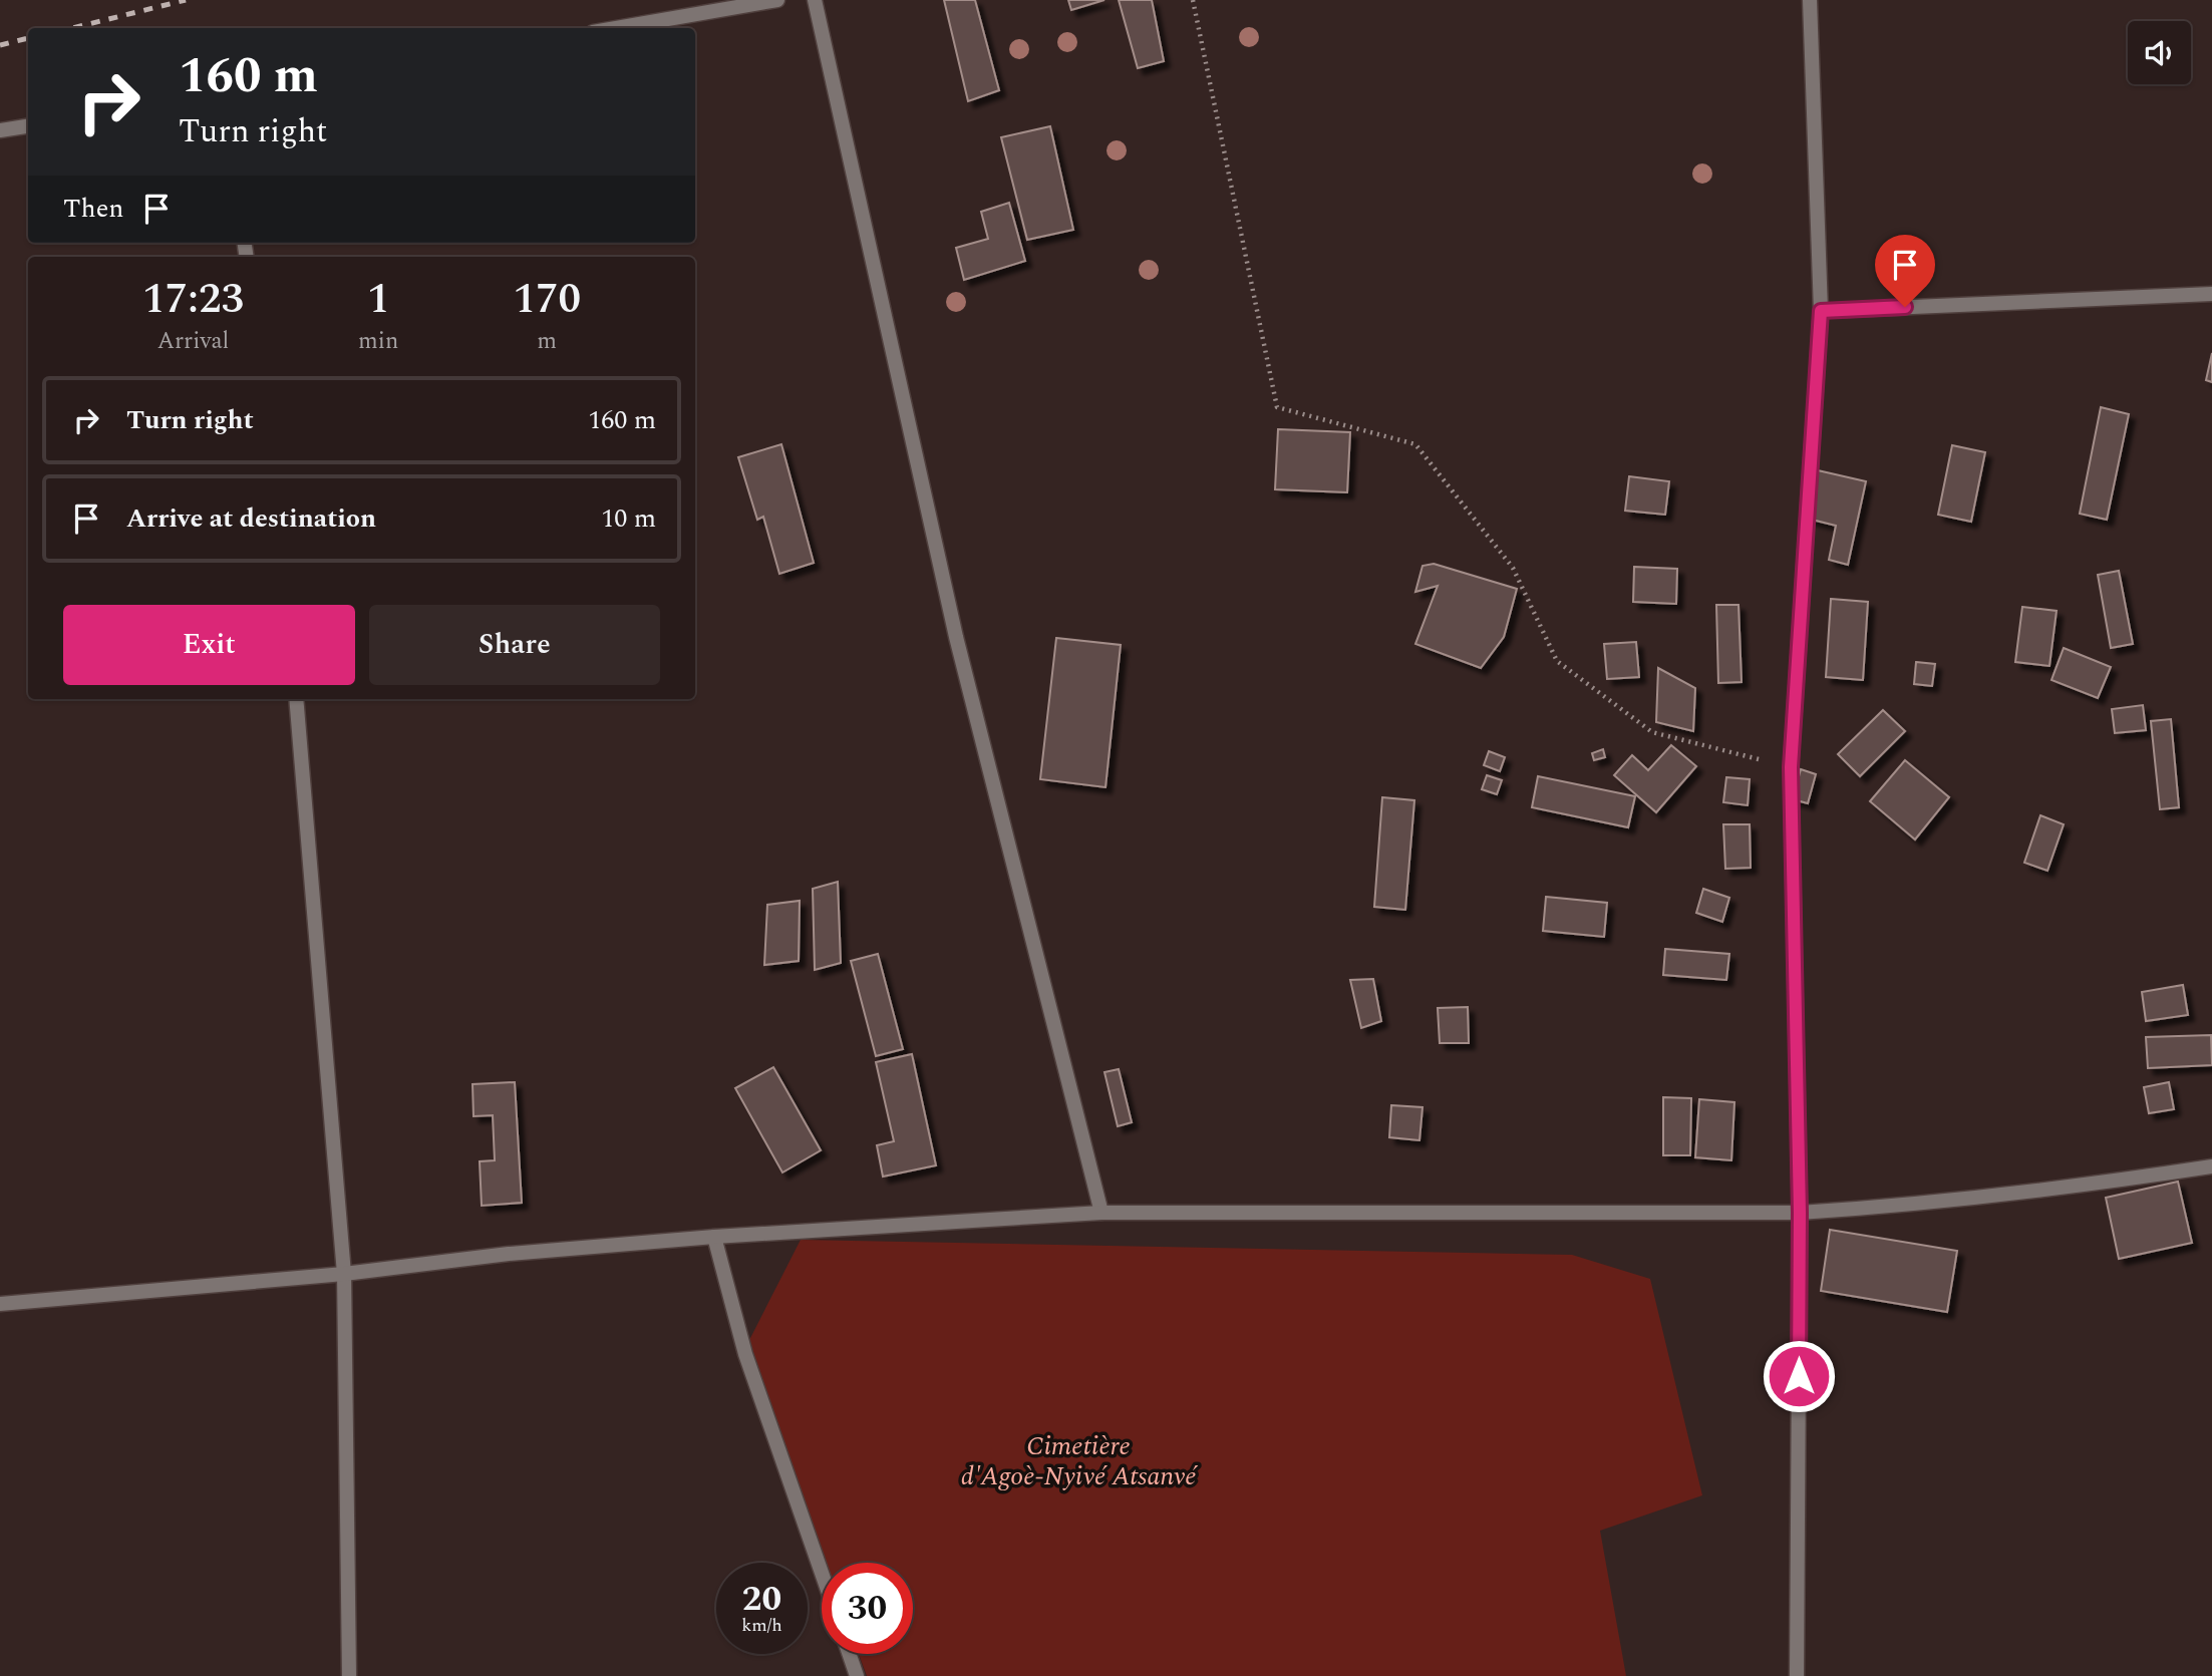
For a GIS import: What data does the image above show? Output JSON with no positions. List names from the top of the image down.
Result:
{
  "parks": ["Cimetière d'Agoè-Nyivé Atsanvé"],
  "page": {
    "turn": ["160 m", "Turn right"],
    "then": "Then",
    "eta": [
      "17:23",
      "Arrival",
      "1",
      "min",
      "170",
      "m"
    ],
    "list": [
      {
        "name": "Turn right",
        "value": "160 m"
      },
      {
        "name": "Arrive at destination",
        "value": "10 m"
      }
    ],
    "buttons": ["Exit", "Share"],
    "speed": "20 km/h",
    "limit": "30"
  }
}
